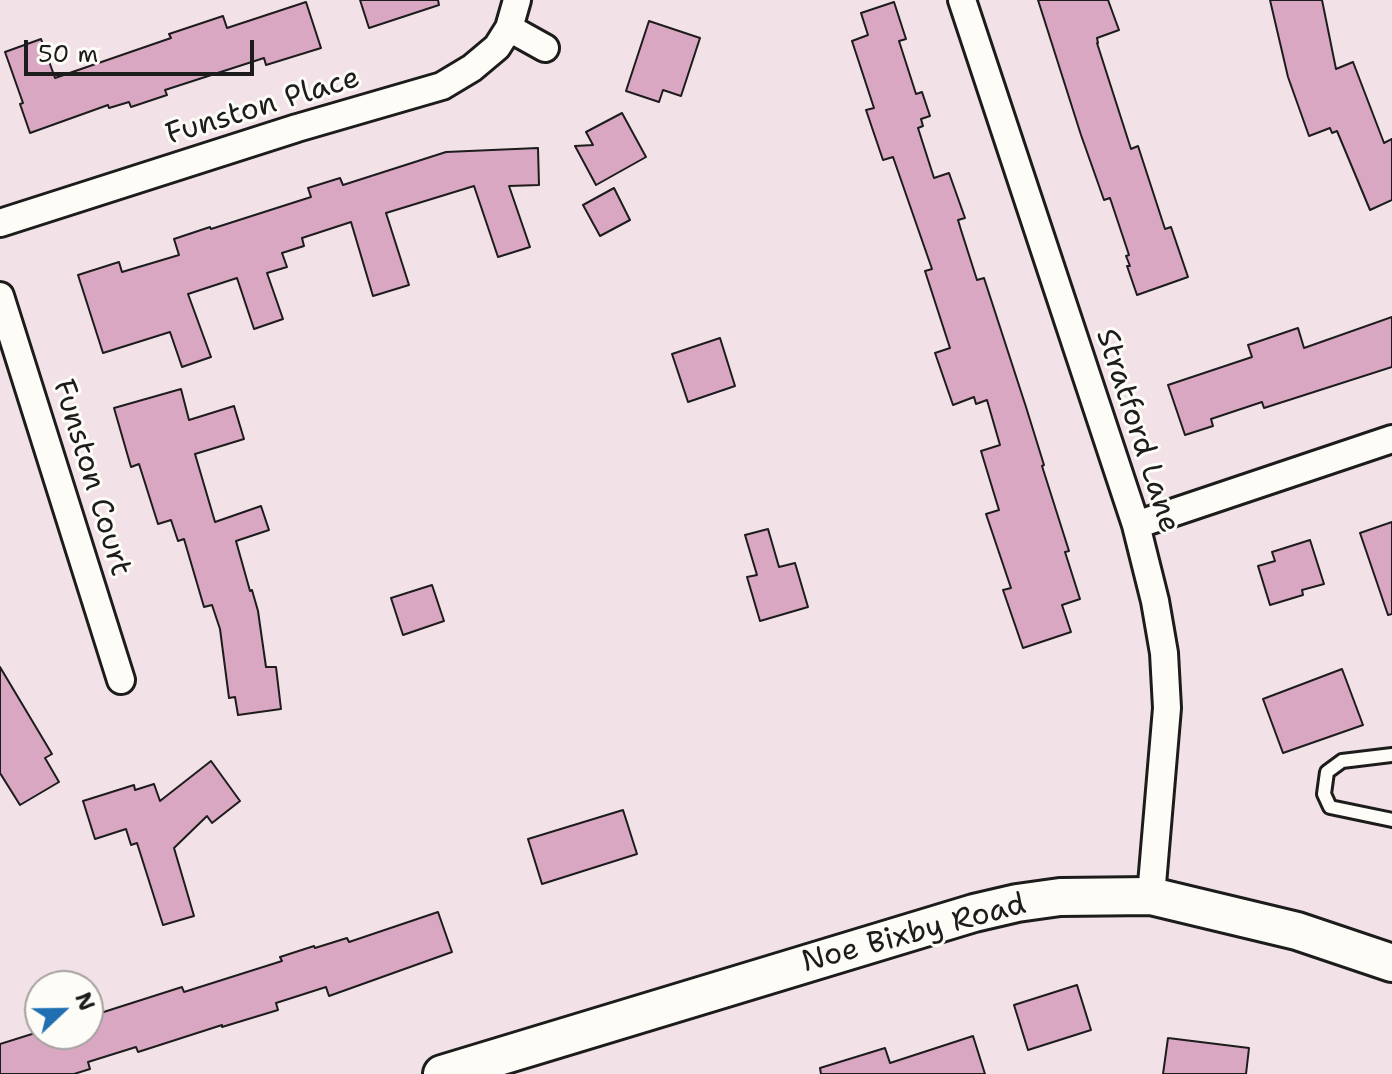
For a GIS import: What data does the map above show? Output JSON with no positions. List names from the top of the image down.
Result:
{
  "streets": {
    "street": [
      "Funston Place",
      "Stratford Lane",
      "Funston Court",
      "Noe Bixby Road"
    ]
  },
  "crossings": [
    ["Stratford Lane", "Noe Bixby Road"]
  ],
  "scale_bar": "50 m",
  "north": "right"
}
